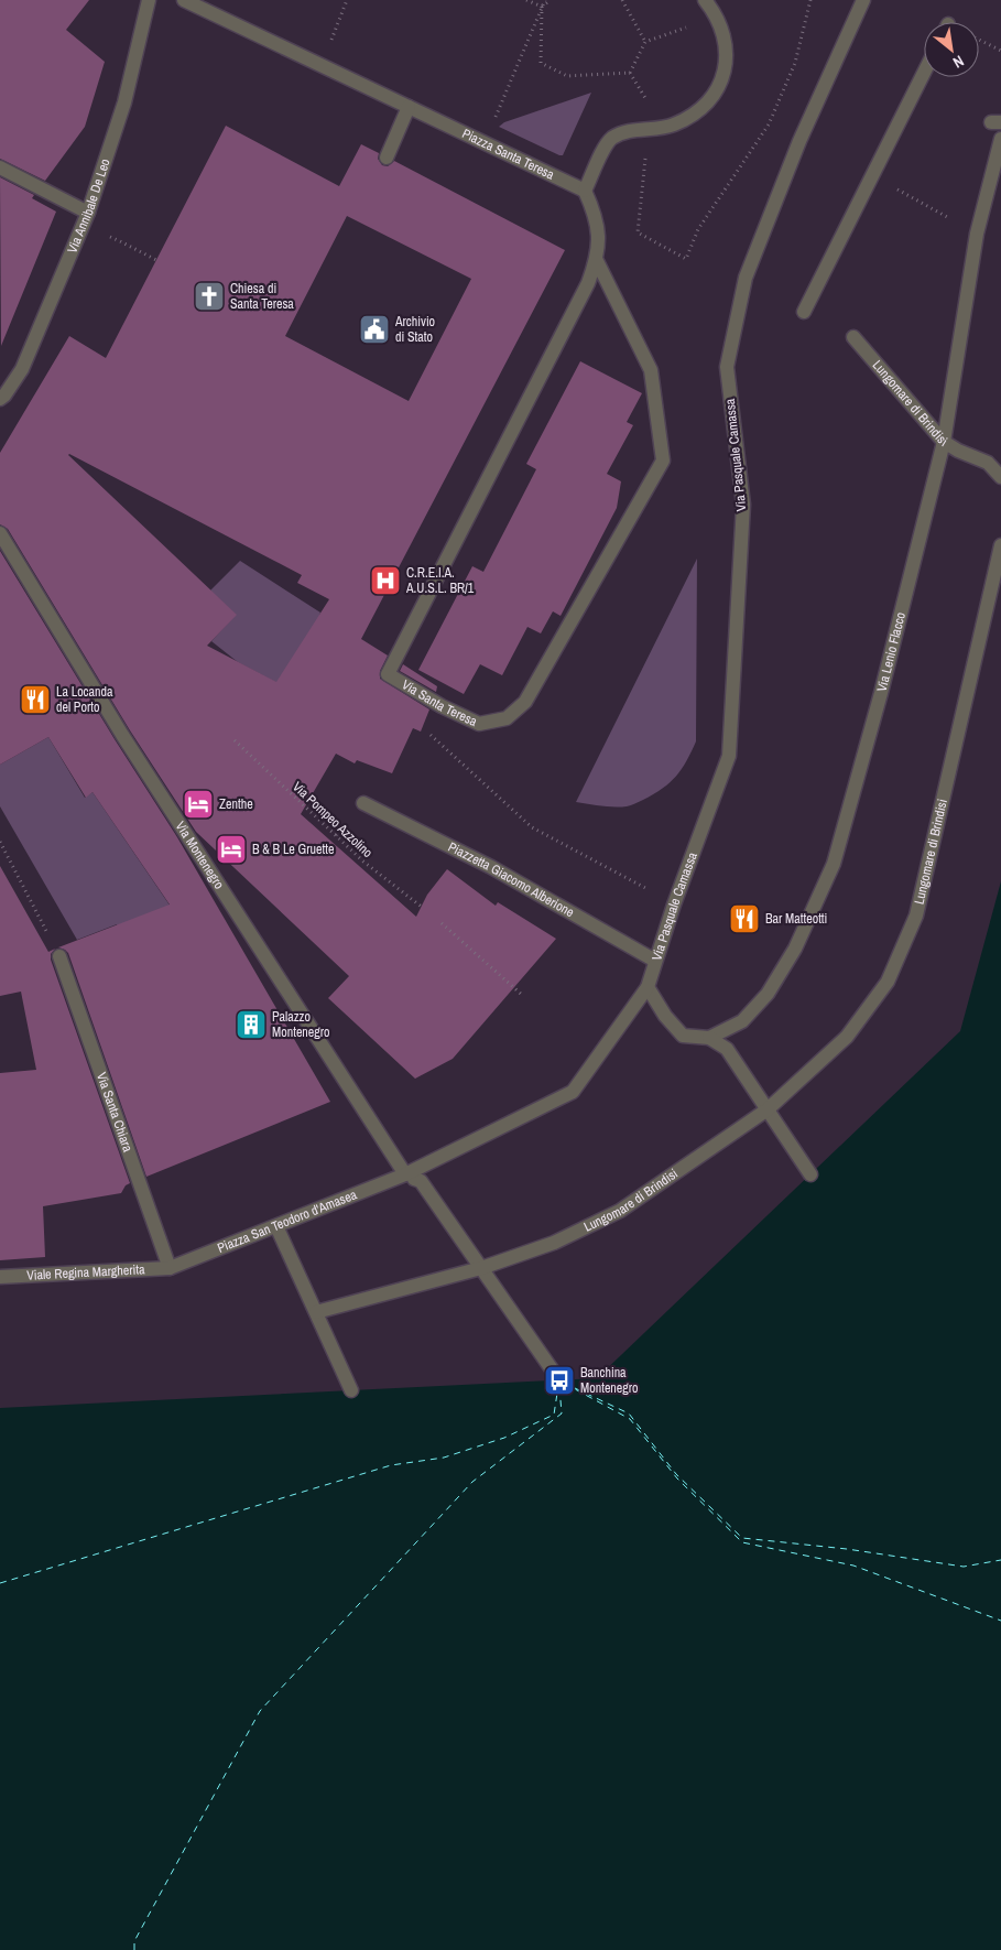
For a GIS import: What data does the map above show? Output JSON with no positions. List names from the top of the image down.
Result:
{
  "streets": {
    "street": [
      "Piazza Santa Teresa",
      "Via Annibale De Leo",
      "Lungomare di Brindisi",
      "Via Pasquale Camassa",
      "Via Lenio Flacco",
      "Via Santa Teresa",
      "Via Montenegro",
      "Piazzetta Giacomo Alberione",
      "Via Santa Chiara",
      "Piazza San Teodoro d'Amasea",
      "Viale Regina Margherita"
    ],
    "path": ["Via Pompeo Azzolino"]
  },
  "crossings": [
    ["Piazza Santa Teresa", "Via Santa Teresa"],
    ["Lungomare di Brindisi", "Via Lenio Flacco"],
    ["Via Pasquale Camassa", "Via Montenegro"],
    ["Via Pasquale Camassa", "Piazzetta Giacomo Alberione"],
    ["Via Pasquale Camassa", "Piazza San Teodoro d'Amasea"],
    ["Via Montenegro", "Piazza San Teodoro d'Amasea"],
    ["Via Santa Chiara", "Piazza San Teodoro d'Amasea"],
    ["Via Santa Chiara", "Viale Regina Margherita"],
    ["Piazza San Teodoro d'Amasea", "Viale Regina Margherita"]
  ],
  "places": {
    "church": ["Chiesa di Santa Teresa"],
    "public building": ["Archivio di Stato"],
    "hospital": ["C.R.E.I.A. A.U.S.L. BR/1"],
    "restaurant": ["La Locanda del Porto", "Bar Matteotti"],
    "hotel": ["Zenthe", "B & B Le Gruette"],
    "building": ["Palazzo Montenegro"],
    "bus stop": ["Banchina Montenegro"]
  },
  "north": "bottom right"
}
